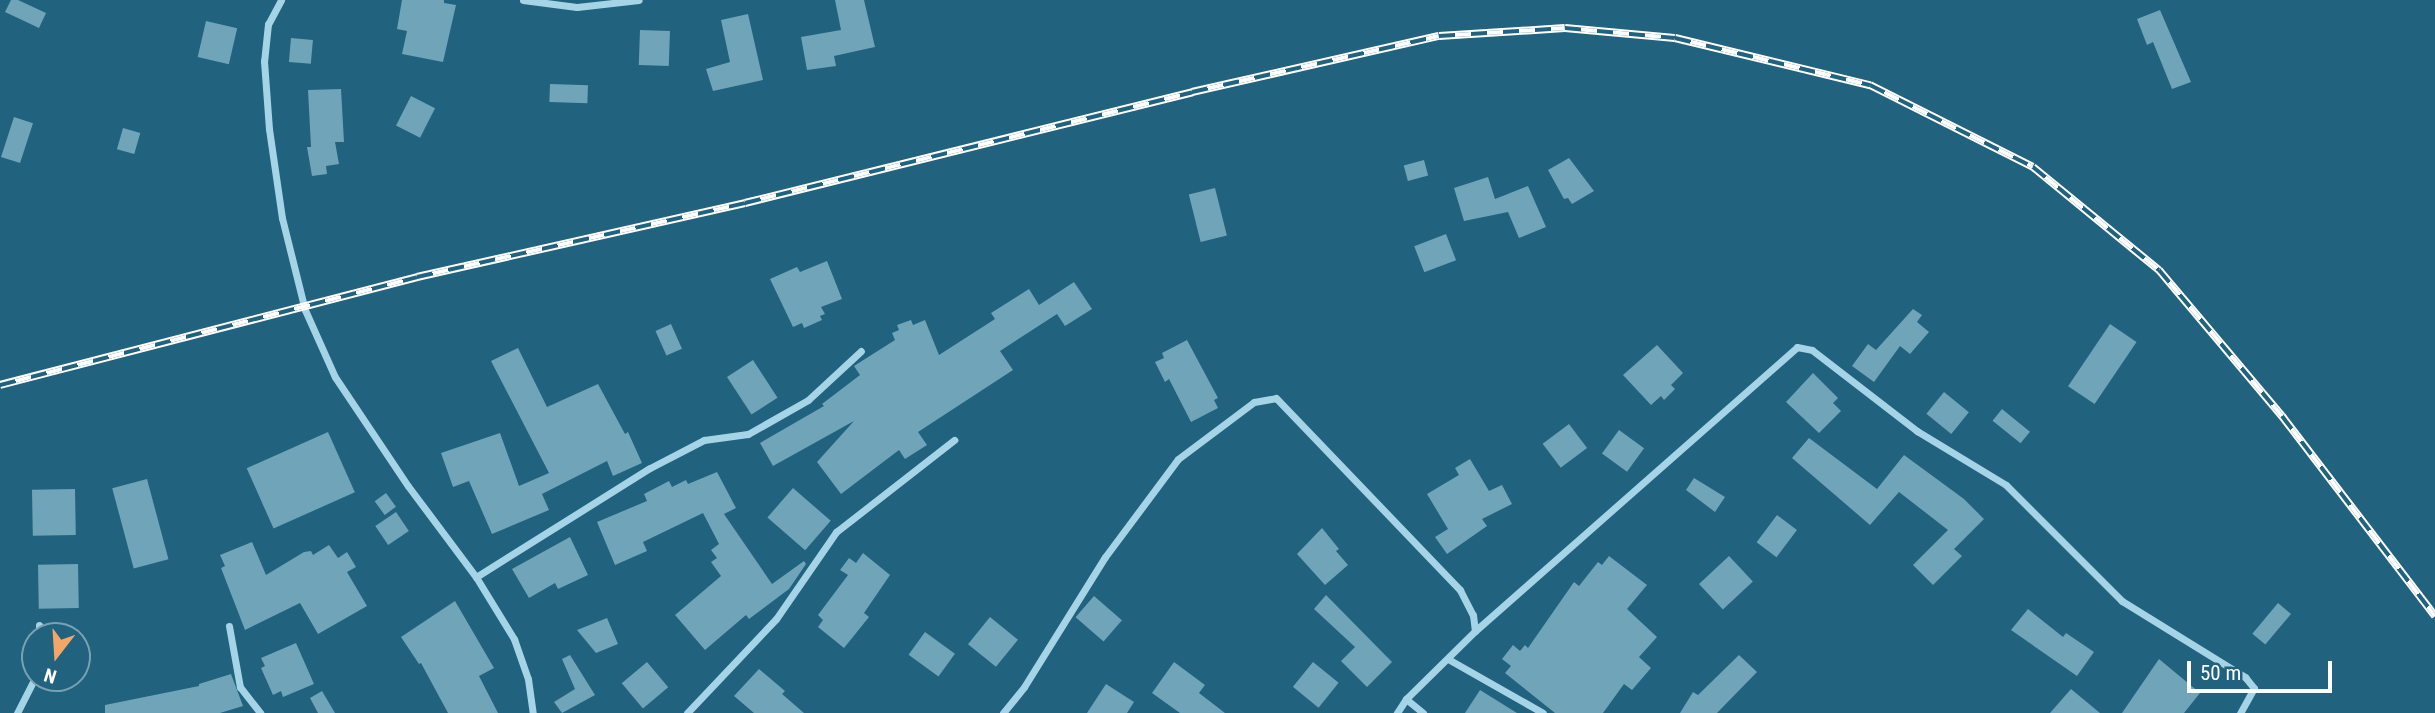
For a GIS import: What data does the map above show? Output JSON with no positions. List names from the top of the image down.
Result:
{
  "scale_bar": "50 m",
  "north": "bottom"
}
